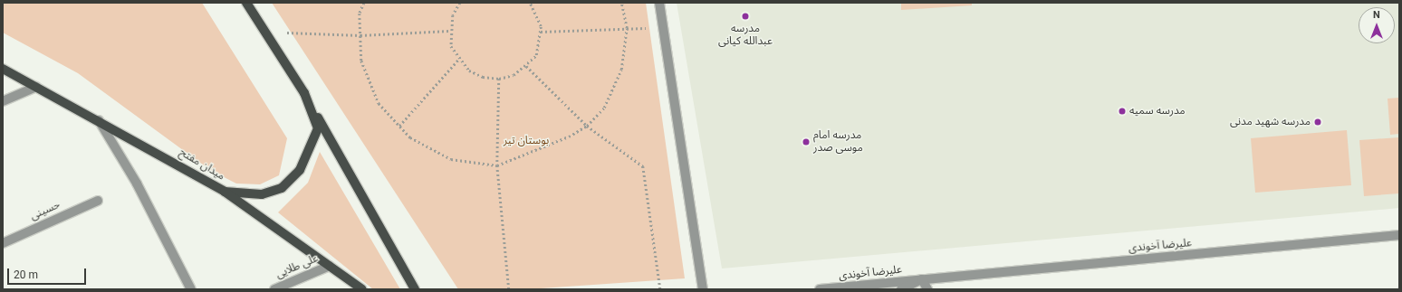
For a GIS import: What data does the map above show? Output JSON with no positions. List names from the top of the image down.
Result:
{
  "streets": {
    "main road": ["میدان مفتح"],
    "street": ["حسینی", "علیرضا آخوندی", "علی طلایی"]
  },
  "parks": ["بوستان تیر"],
  "places": [
    "مدرسه عبدالله کیانی",
    "مدرسه سمیه",
    "مدرسه شهید مدنی",
    "مدرسه امام موسی صدر"
  ],
  "scale_bar": "20 m",
  "north": "top"
}
